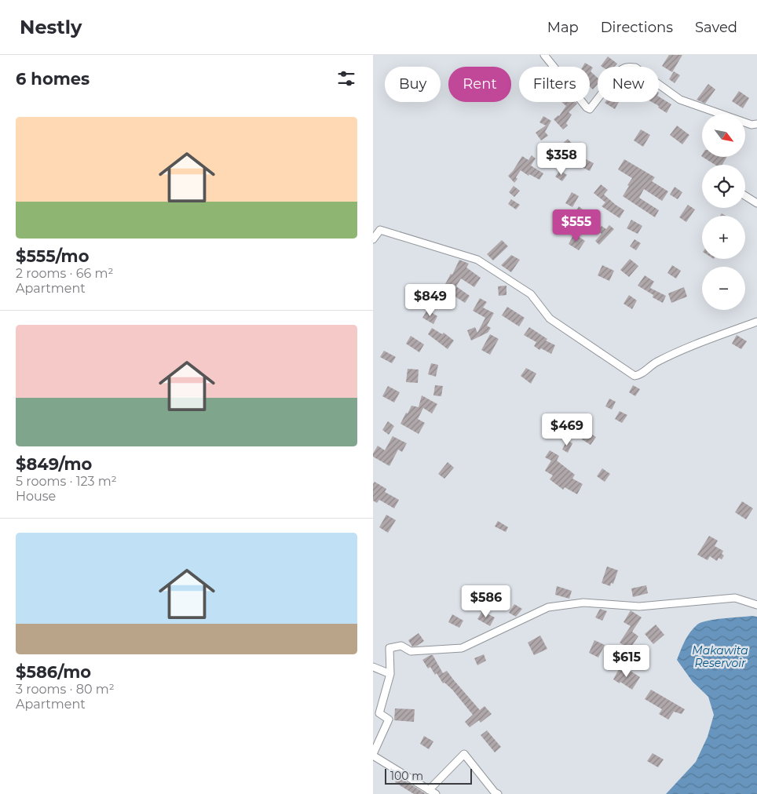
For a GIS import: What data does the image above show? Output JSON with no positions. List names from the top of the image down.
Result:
{
  "water": ["Makawita Reservoir"],
  "scale_bar": "100 m",
  "north": "bottom right",
  "page": {
    "header": "Nestly",
    "nav": ["Map", "Directions", "Saved"],
    "heading": "6 homes",
    "chip": [
      "Buy",
      "Rent",
      "Filters",
      "New"
    ],
    "list": [
      {
        "name": "$555/mo",
        "note": "2 rooms · 66 m² · Apartment"
      },
      {
        "name": "$849/mo",
        "note": "5 rooms · 123 m² · House"
      },
      {
        "name": "$586/mo",
        "note": "3 rooms · 80 m² · Apartment"
      }
    ],
    "map_buttons": ["+", "−"],
    "price": [
      "$358",
      "$555",
      "$849",
      "$469",
      "$586",
      "$615"
    ],
    "scale": "100 m"
  }
}
